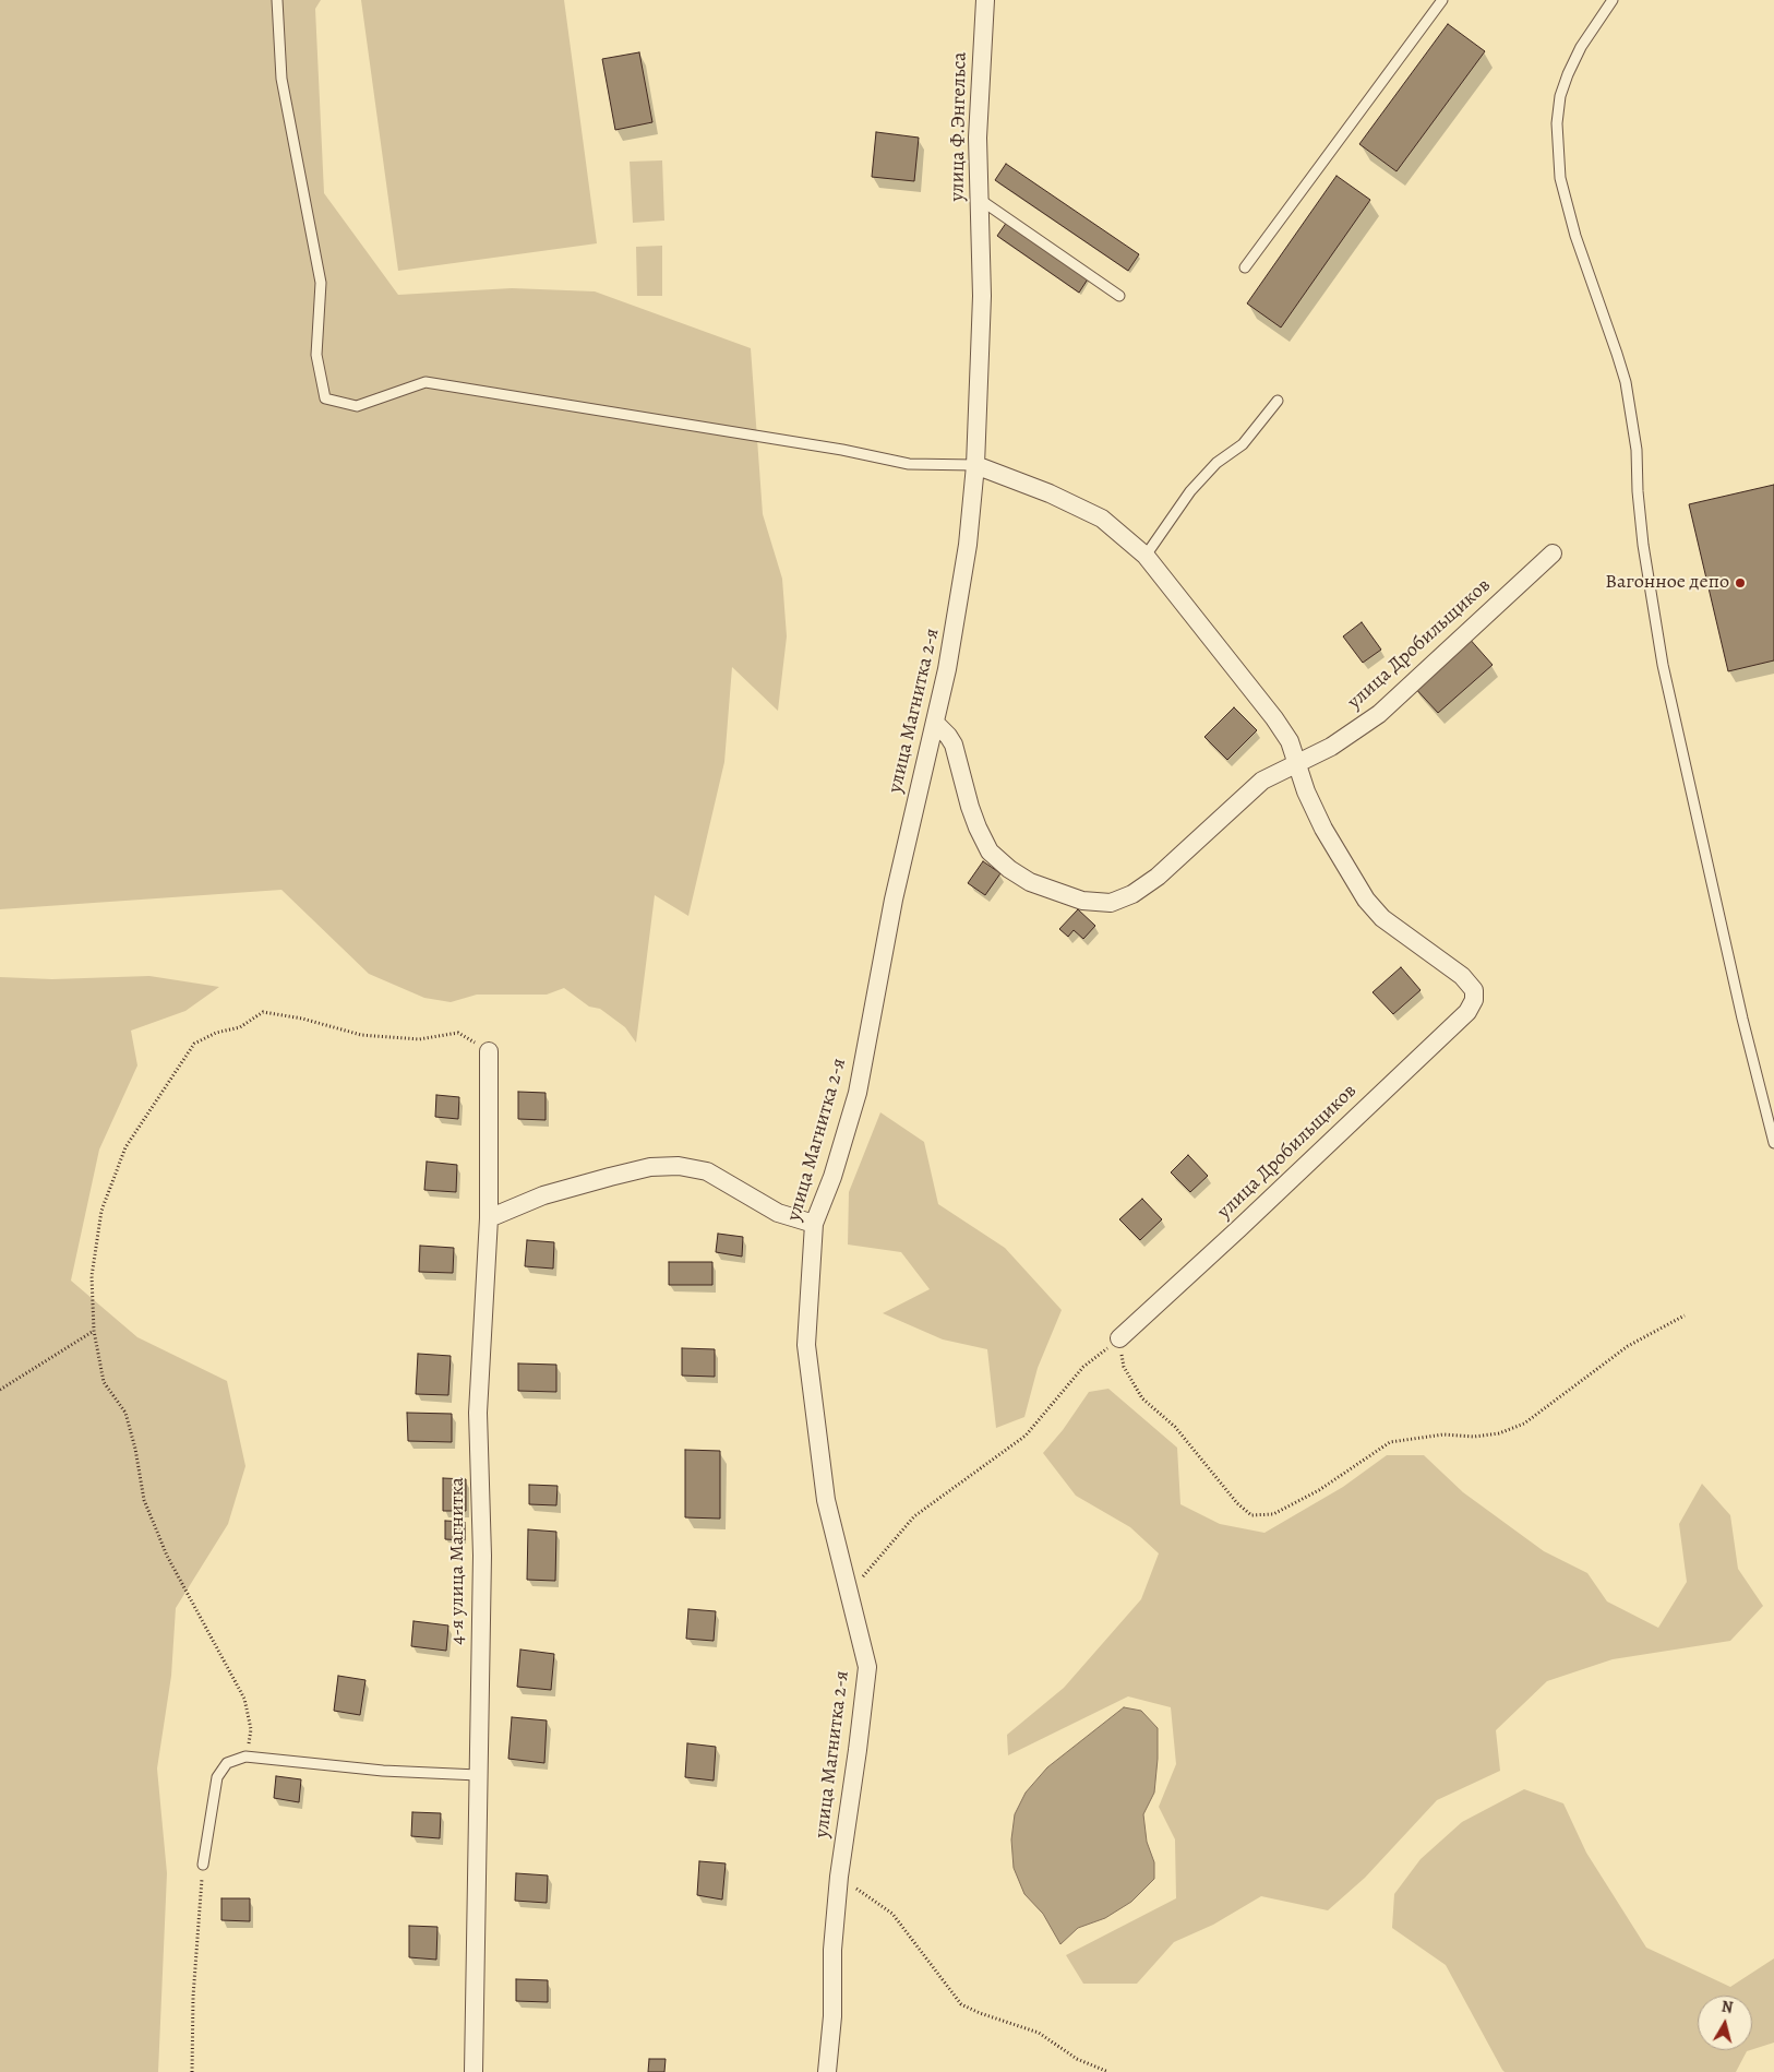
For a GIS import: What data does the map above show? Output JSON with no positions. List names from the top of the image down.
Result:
{
  "streets": {
    "street": [
      "улица Ф.Энгельса",
      "улица Дробильщиков",
      "улица Магнитка 2-я",
      "4-я улица Магнитка"
    ]
  },
  "crossings": [
    ["улица Ф.Энгельса", "улица Магнитка 2-я"],
    ["улица Дробильщиков", "улица Магнитка 2-я"]
  ],
  "places": ["Вагонное депо"],
  "north": "top"
}
